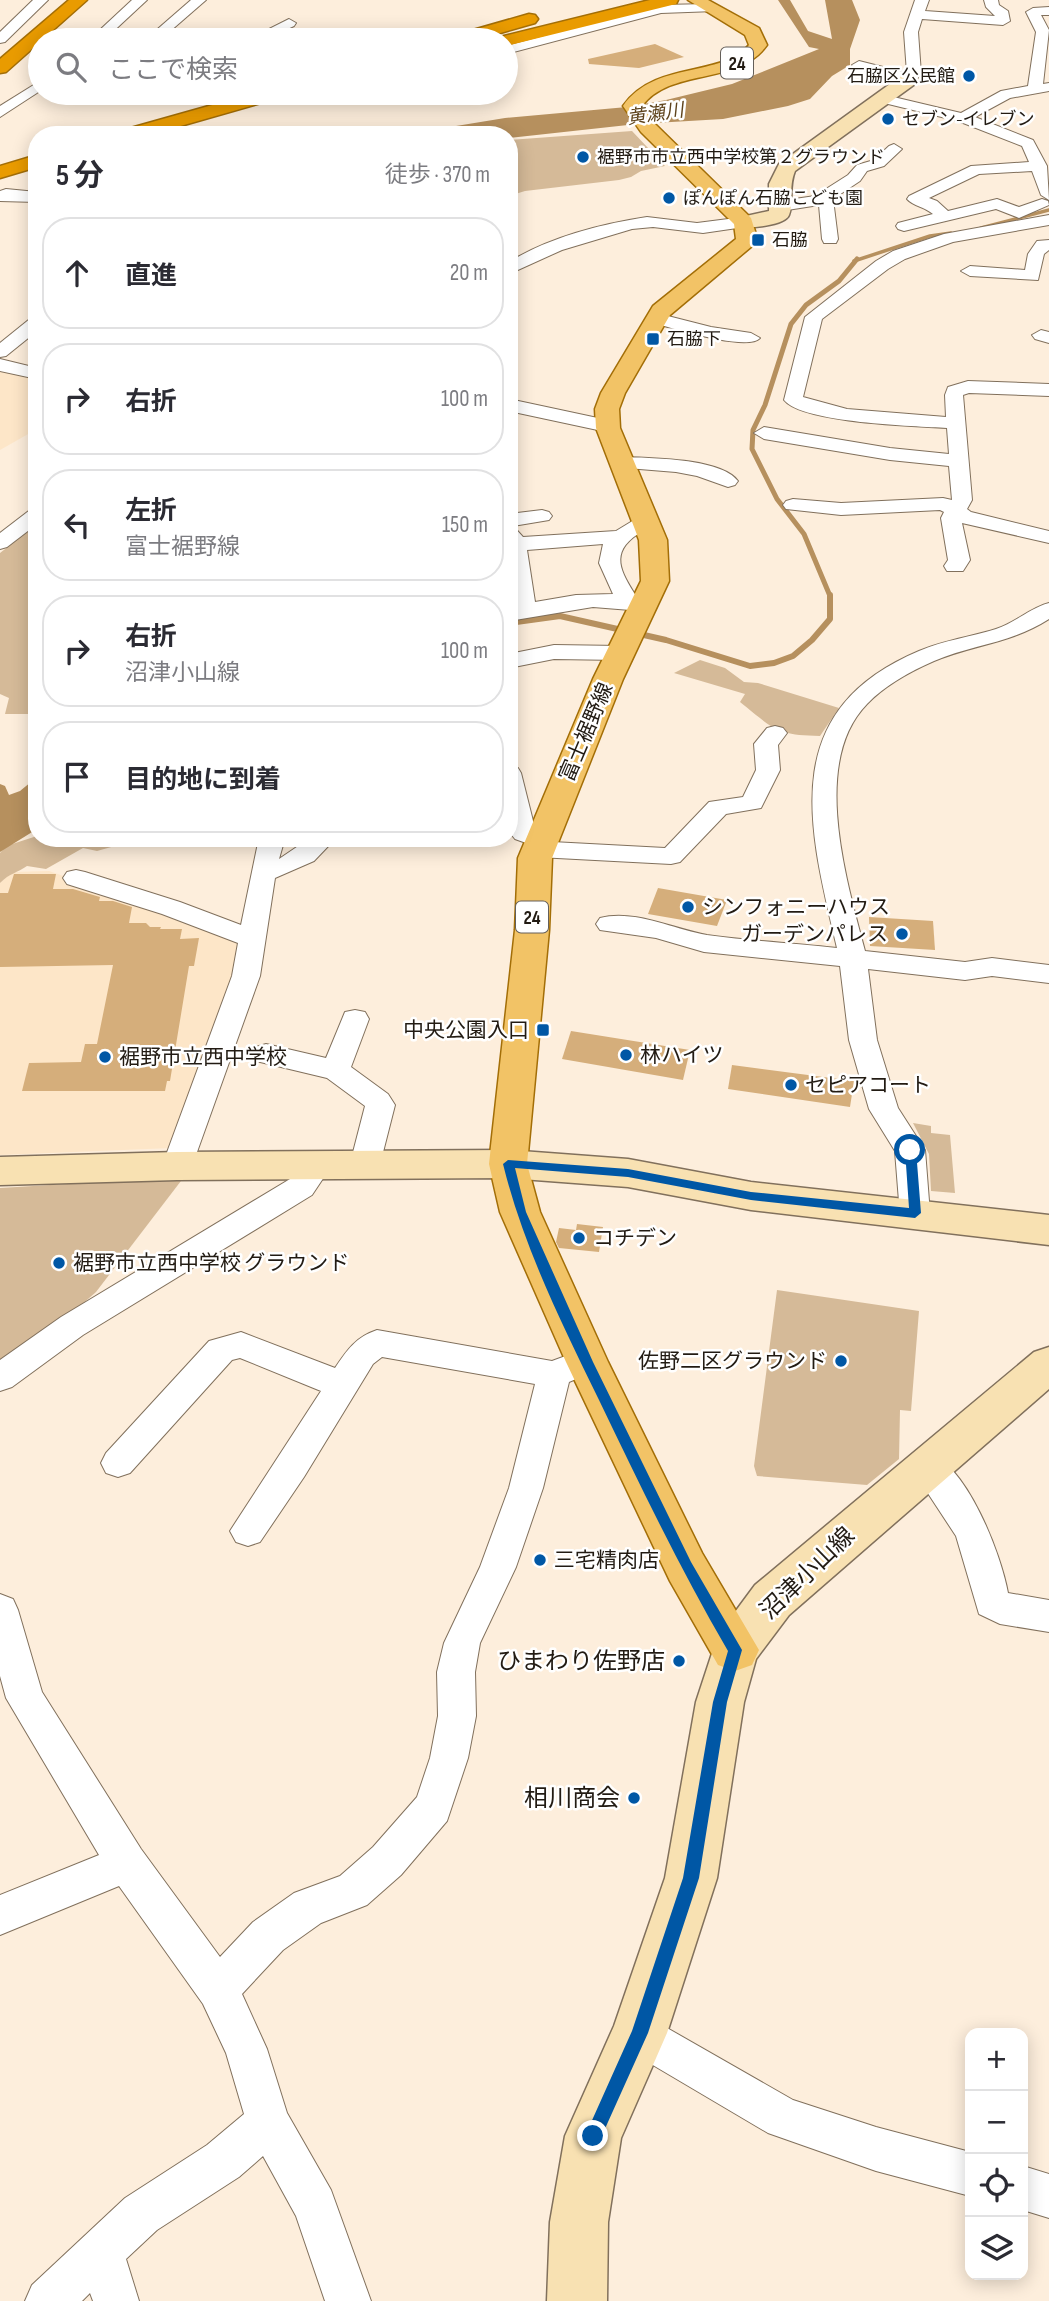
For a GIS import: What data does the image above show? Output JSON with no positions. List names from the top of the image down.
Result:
{
  "streets": {
    "main road": ["24", "富士裾野線"],
    "street": ["沼津小山線"]
  },
  "crossings": [
    ["富士裾野線", "沼津小山線"]
  ],
  "water": ["黄瀬川"],
  "places": {
    "other": [
      "石脇区公民館",
      "セブン-イレブン",
      "裾野市市立西中学校第２グラウンド",
      "ぽんぽん石脇こども園",
      "シンフォニーハウス",
      "ガーデンパレス",
      "林ハイツ",
      "裾野市立西中学校",
      "セピアコート",
      "コチデン",
      "裾野市立西中学校 グラウンド",
      "佐野二区グラウンド",
      "三宅精肉店",
      "ひまわり佐野店",
      "相川商会"
    ],
    "transit": ["石脇", "石脇下", "中央公園入口"]
  },
  "page": {
    "search": "ここで検索",
    "heading": ["5 分", "徒歩 · 370 m"],
    "list": [
      ["直進", "20 m"],
      ["右折", "100 m"],
      ["左折", "富士裾野線", "150 m"],
      ["右折", "沼津小山線", "100 m"],
      "目的地に到着"
    ],
    "map_buttons": ["+", "−"]
  }
}
